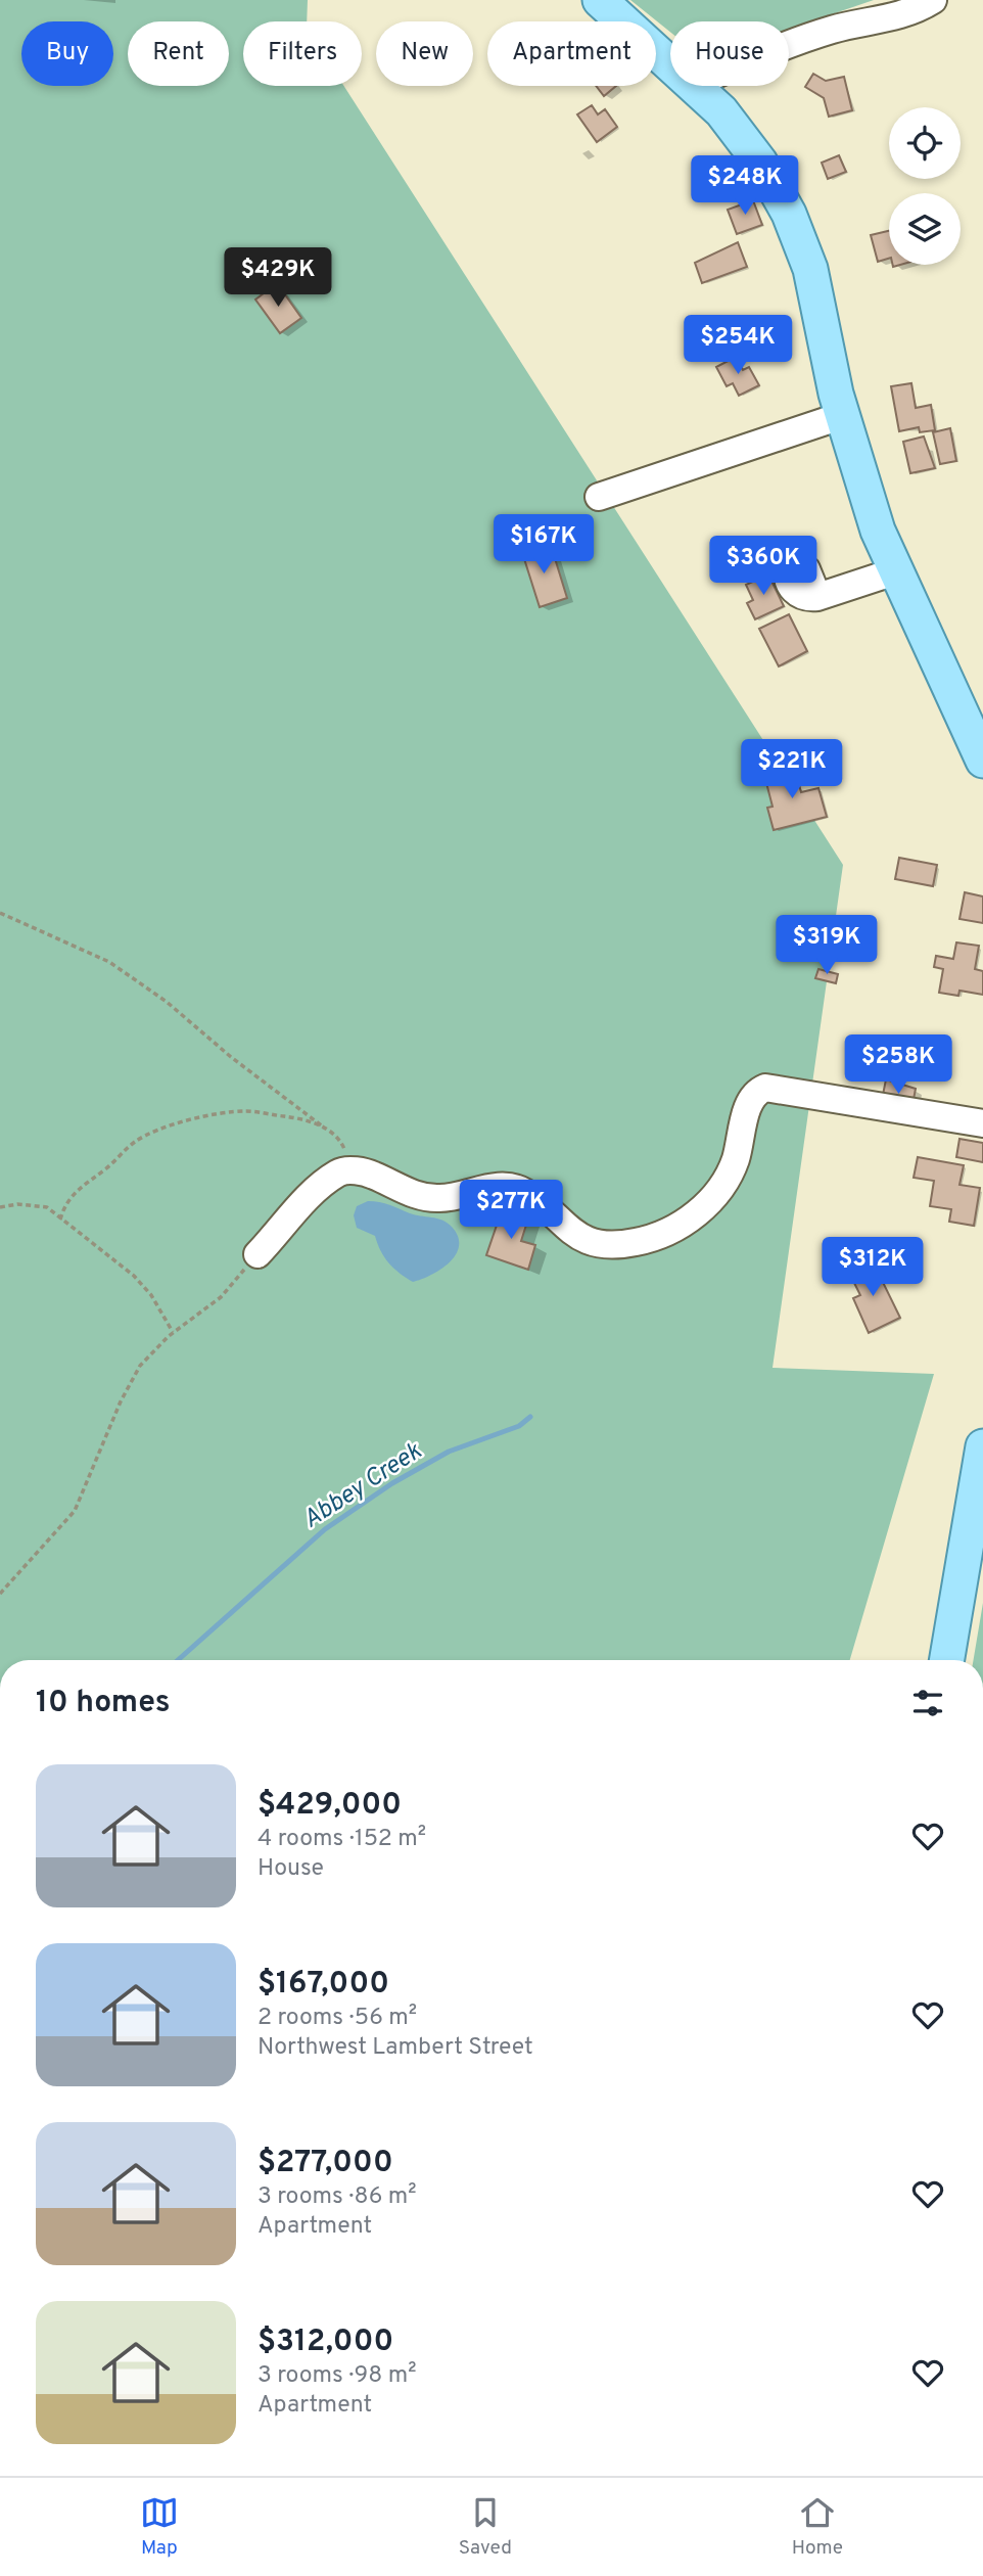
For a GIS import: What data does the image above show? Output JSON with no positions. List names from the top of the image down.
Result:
{
  "water": ["Abbey Creek"],
  "page": {
    "chip": [
      "Buy",
      "Rent",
      "Filters",
      "New",
      "Apartment",
      "House"
    ],
    "price": [
      "$248K",
      "$429K",
      "$254K",
      "$167K",
      "$360K",
      "$221K",
      "$319K",
      "$258K",
      "$277K",
      "$312K"
    ],
    "heading": "10 homes",
    "list": [
      {
        "name": "$429,000",
        "note": "4 rooms · 152 m² · House"
      },
      {
        "name": "$167,000",
        "note": "2 rooms · 56 m² · Northwest Lambert Street"
      },
      {
        "name": "$277,000",
        "note": "3 rooms · 86 m² · Apartment"
      },
      {
        "name": "$312,000",
        "note": "3 rooms · 98 m² · Apartment"
      }
    ],
    "tabs": ["Map", "Saved", "Home"]
  }
}
